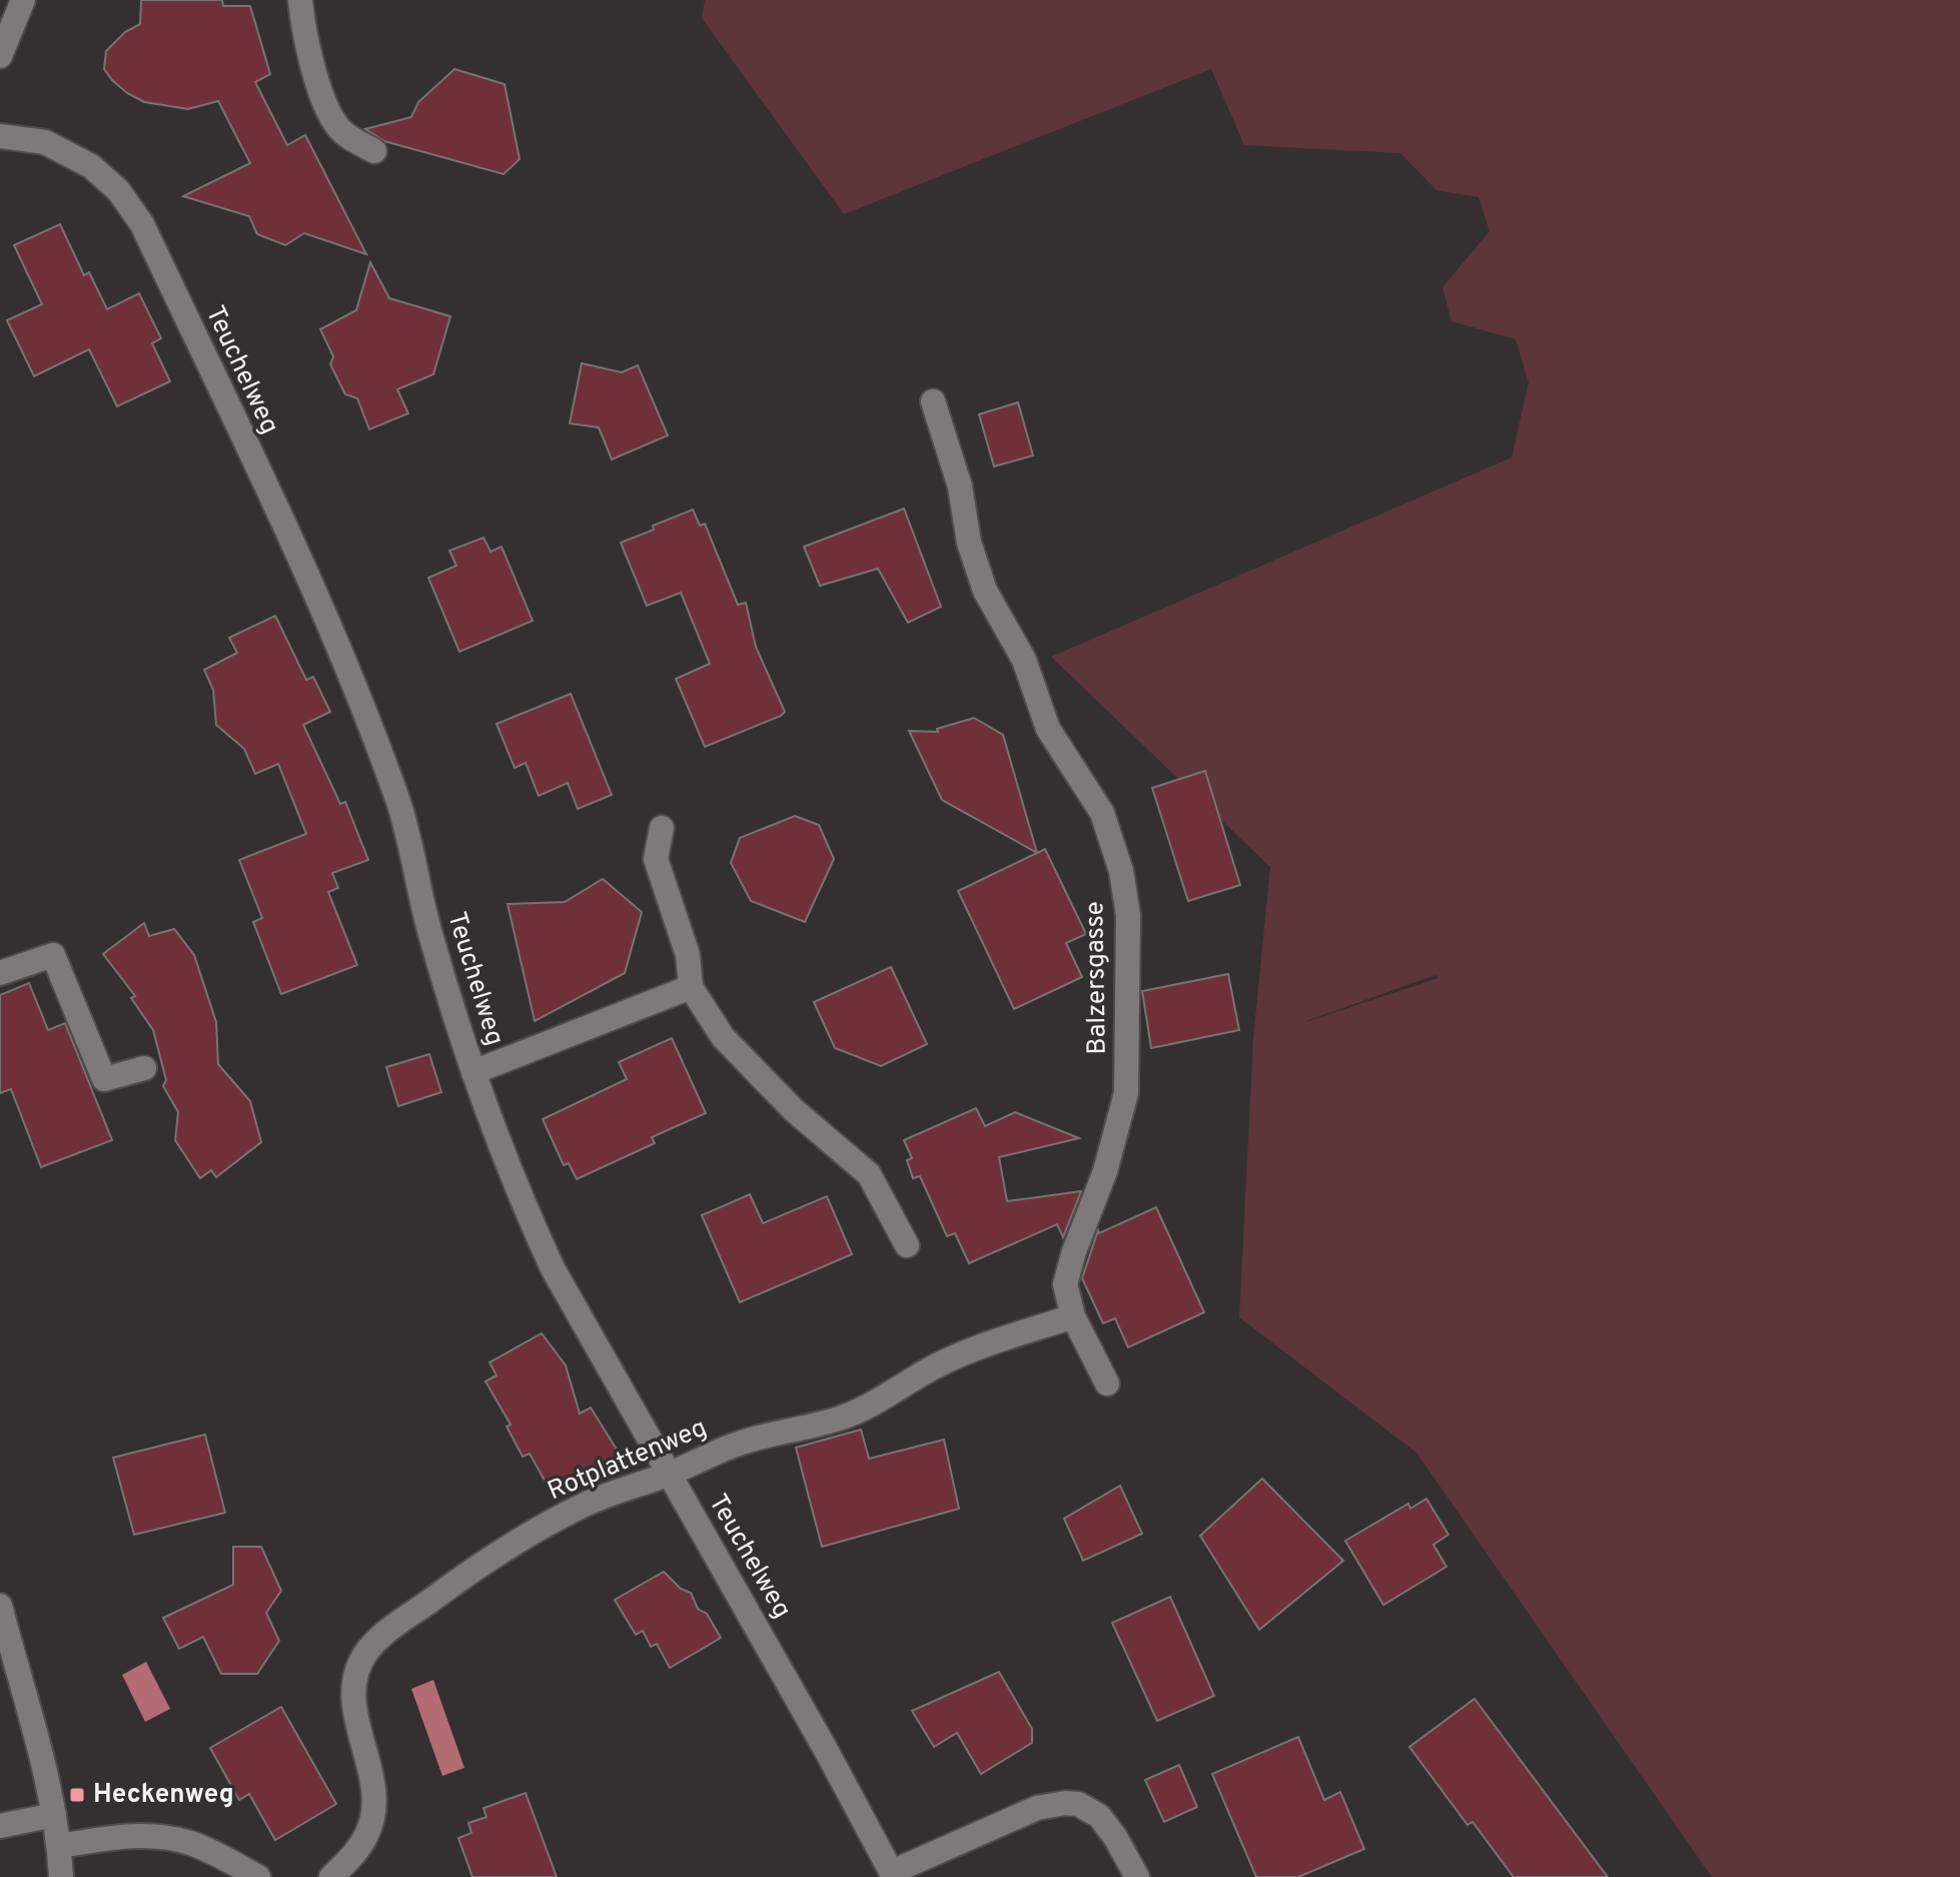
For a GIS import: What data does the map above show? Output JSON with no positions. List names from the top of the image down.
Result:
{
  "streets": {
    "street": ["Teuchelweg", "Balzersgasse", "Rotplattenweg"]
  },
  "crossings": [
    ["Teuchelweg", "Rotplattenweg"],
    ["Balzersgasse", "Rotplattenweg"]
  ],
  "places": {
    "transit": ["Heckenweg"]
  }
}
